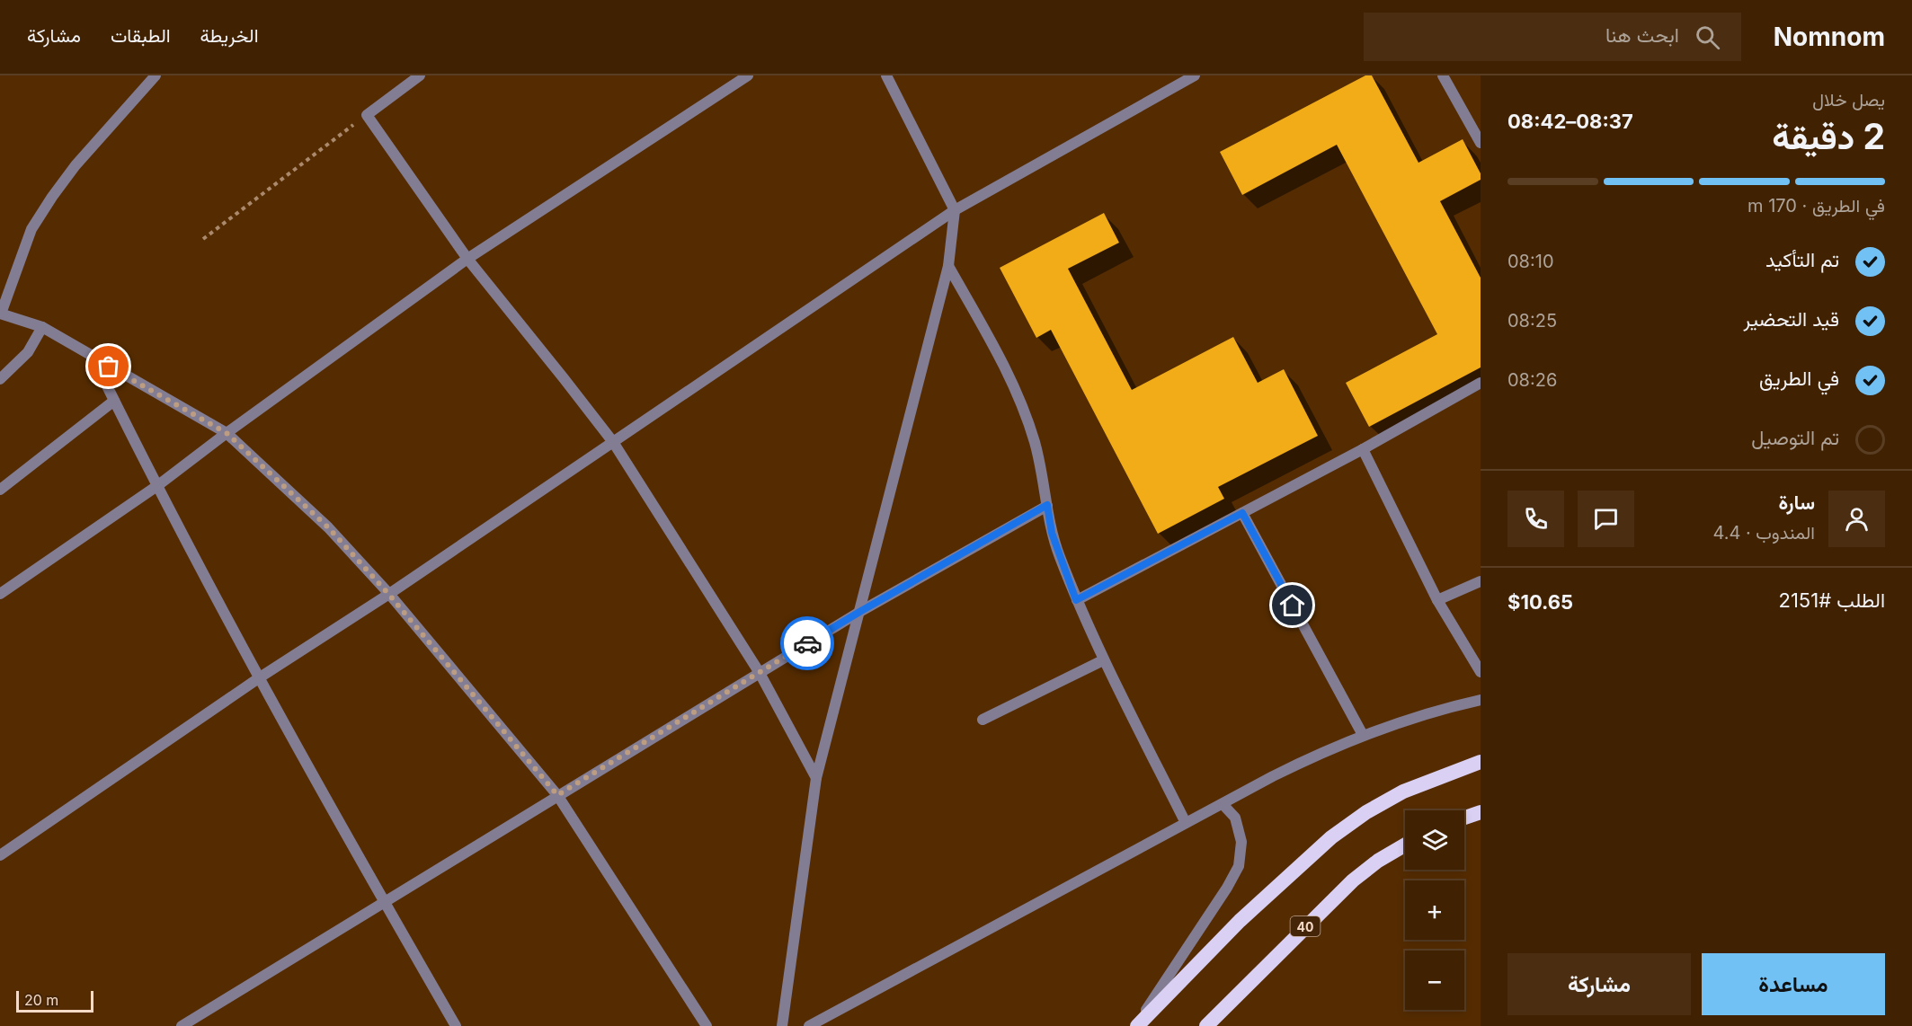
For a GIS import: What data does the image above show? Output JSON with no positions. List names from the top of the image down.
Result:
{
  "streets": {
    "highway": ["40"]
  },
  "scale_bar": "20 m",
  "page": {
    "header": "Nomnom",
    "search": "ابحث هنا",
    "nav": ["الخريطة", "الطبقات", "مشاركة"],
    "heading": ["2 دقيقة", "يصل خلال", "08:37–08:42"],
    "panel": [
      "سارة",
      "المندوب · 4.4",
      "الطلب #2151",
      "$10.65"
    ],
    "bar": "في الطريق · 170 m",
    "list": [
      ["تم التأكيد", "08:10"],
      ["قيد التحضير", "08:25"],
      ["في الطريق", "08:26"],
      "تم التوصيل"
    ],
    "map_buttons": ["+", "−"],
    "buttons": ["مساعدة", "مشاركة"],
    "scale": "20 m"
  }
}
